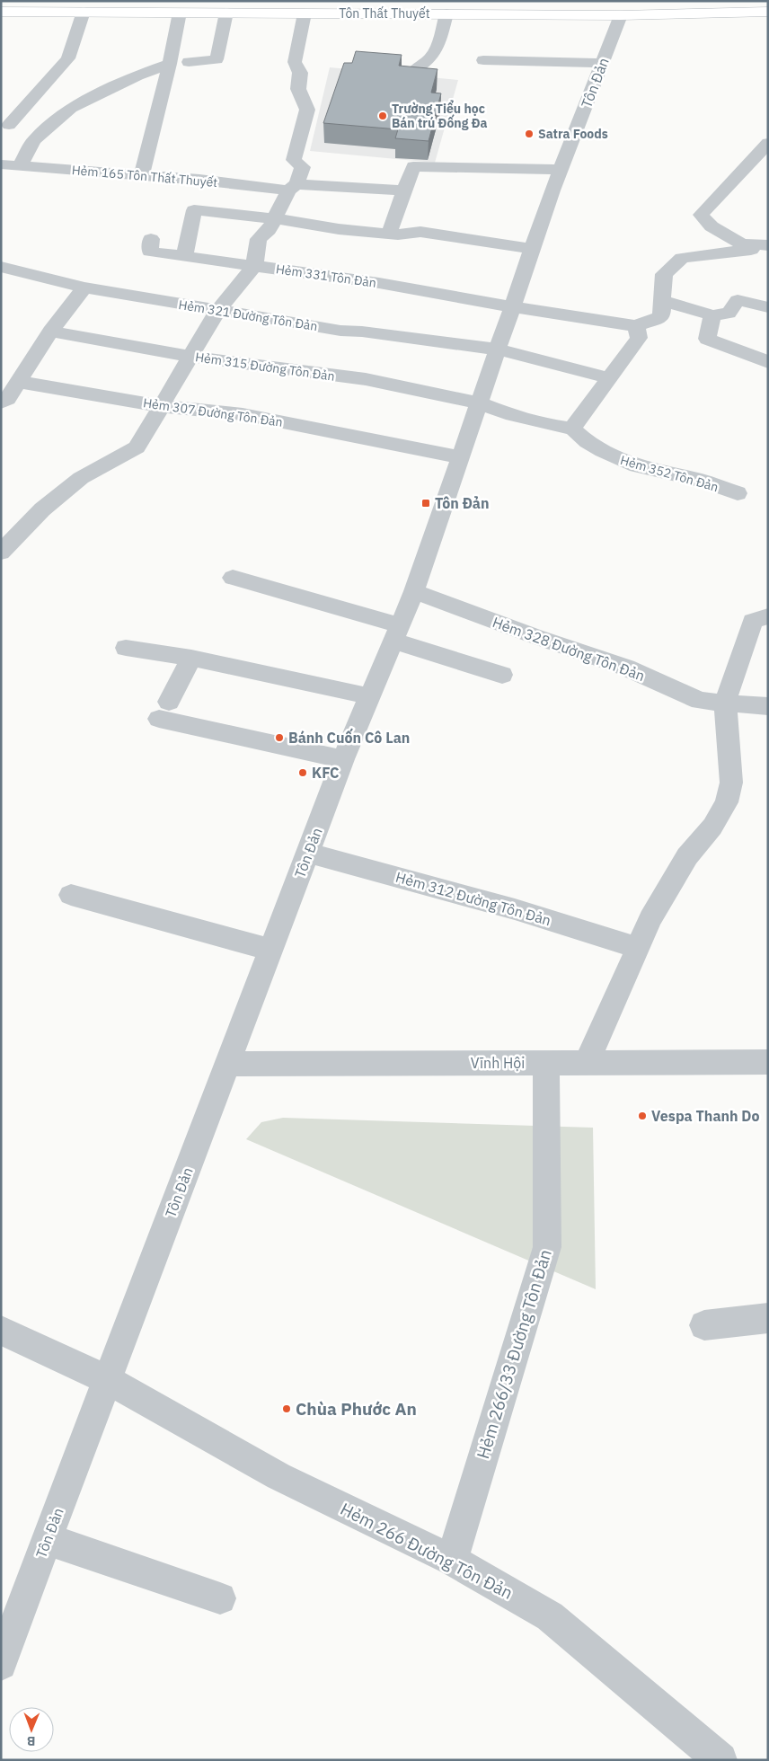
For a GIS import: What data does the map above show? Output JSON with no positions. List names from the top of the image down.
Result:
{
  "streets": {
    "main road": ["Tôn Thất Thuyết"],
    "street": [
      "Tôn Đản",
      "Hẻm 165 Tôn Thất Thuyết",
      "Hẻm 331 Tôn Đản",
      "Hẻm 321 Đường Tôn Đản",
      "Hẻm 315 Đường Tôn Đản",
      "Hẻm 307 Đường Tôn Đản",
      "Hẻm 352 Tôn Đản",
      "Hẻm 328 Đường Tôn Đản",
      "Hẻm 312 Đường Tôn Đản",
      "Vĩnh Hội",
      "Hẻm 266/33 Đường Tôn Đản",
      "Hẻm 266 Đường Tôn Đản"
    ]
  },
  "crossings": [
    ["Tôn Thất Thuyết", "Tôn Đản"],
    ["Tôn Đản", "Hẻm 331 Tôn Đản"],
    ["Tôn Đản", "Hẻm 321 Đường Tôn Đản"],
    ["Tôn Đản", "Hẻm 315 Đường Tôn Đản"],
    ["Tôn Đản", "Hẻm 307 Đường Tôn Đản"],
    ["Tôn Đản", "Hẻm 328 Đường Tôn Đản"],
    ["Tôn Đản", "Hẻm 312 Đường Tôn Đản"],
    ["Tôn Đản", "Vĩnh Hội"],
    ["Tôn Đản", "Hẻm 266 Đường Tôn Đản"],
    ["Vĩnh Hội", "Hẻm 266/33 Đường Tôn Đản"],
    ["Hẻm 266/33 Đường Tôn Đản", "Hẻm 266 Đường Tôn Đản"]
  ],
  "places": {
    "other": [
      "Trường Tiểu học Bán trú Đống Đa",
      "Satra Foods",
      "Bánh Cuốn Cô Lan",
      "KFC",
      "Vespa Thanh Do",
      "Chùa Phước An"
    ],
    "transit": ["Tôn Đản"]
  },
  "north": "bottom"
}
